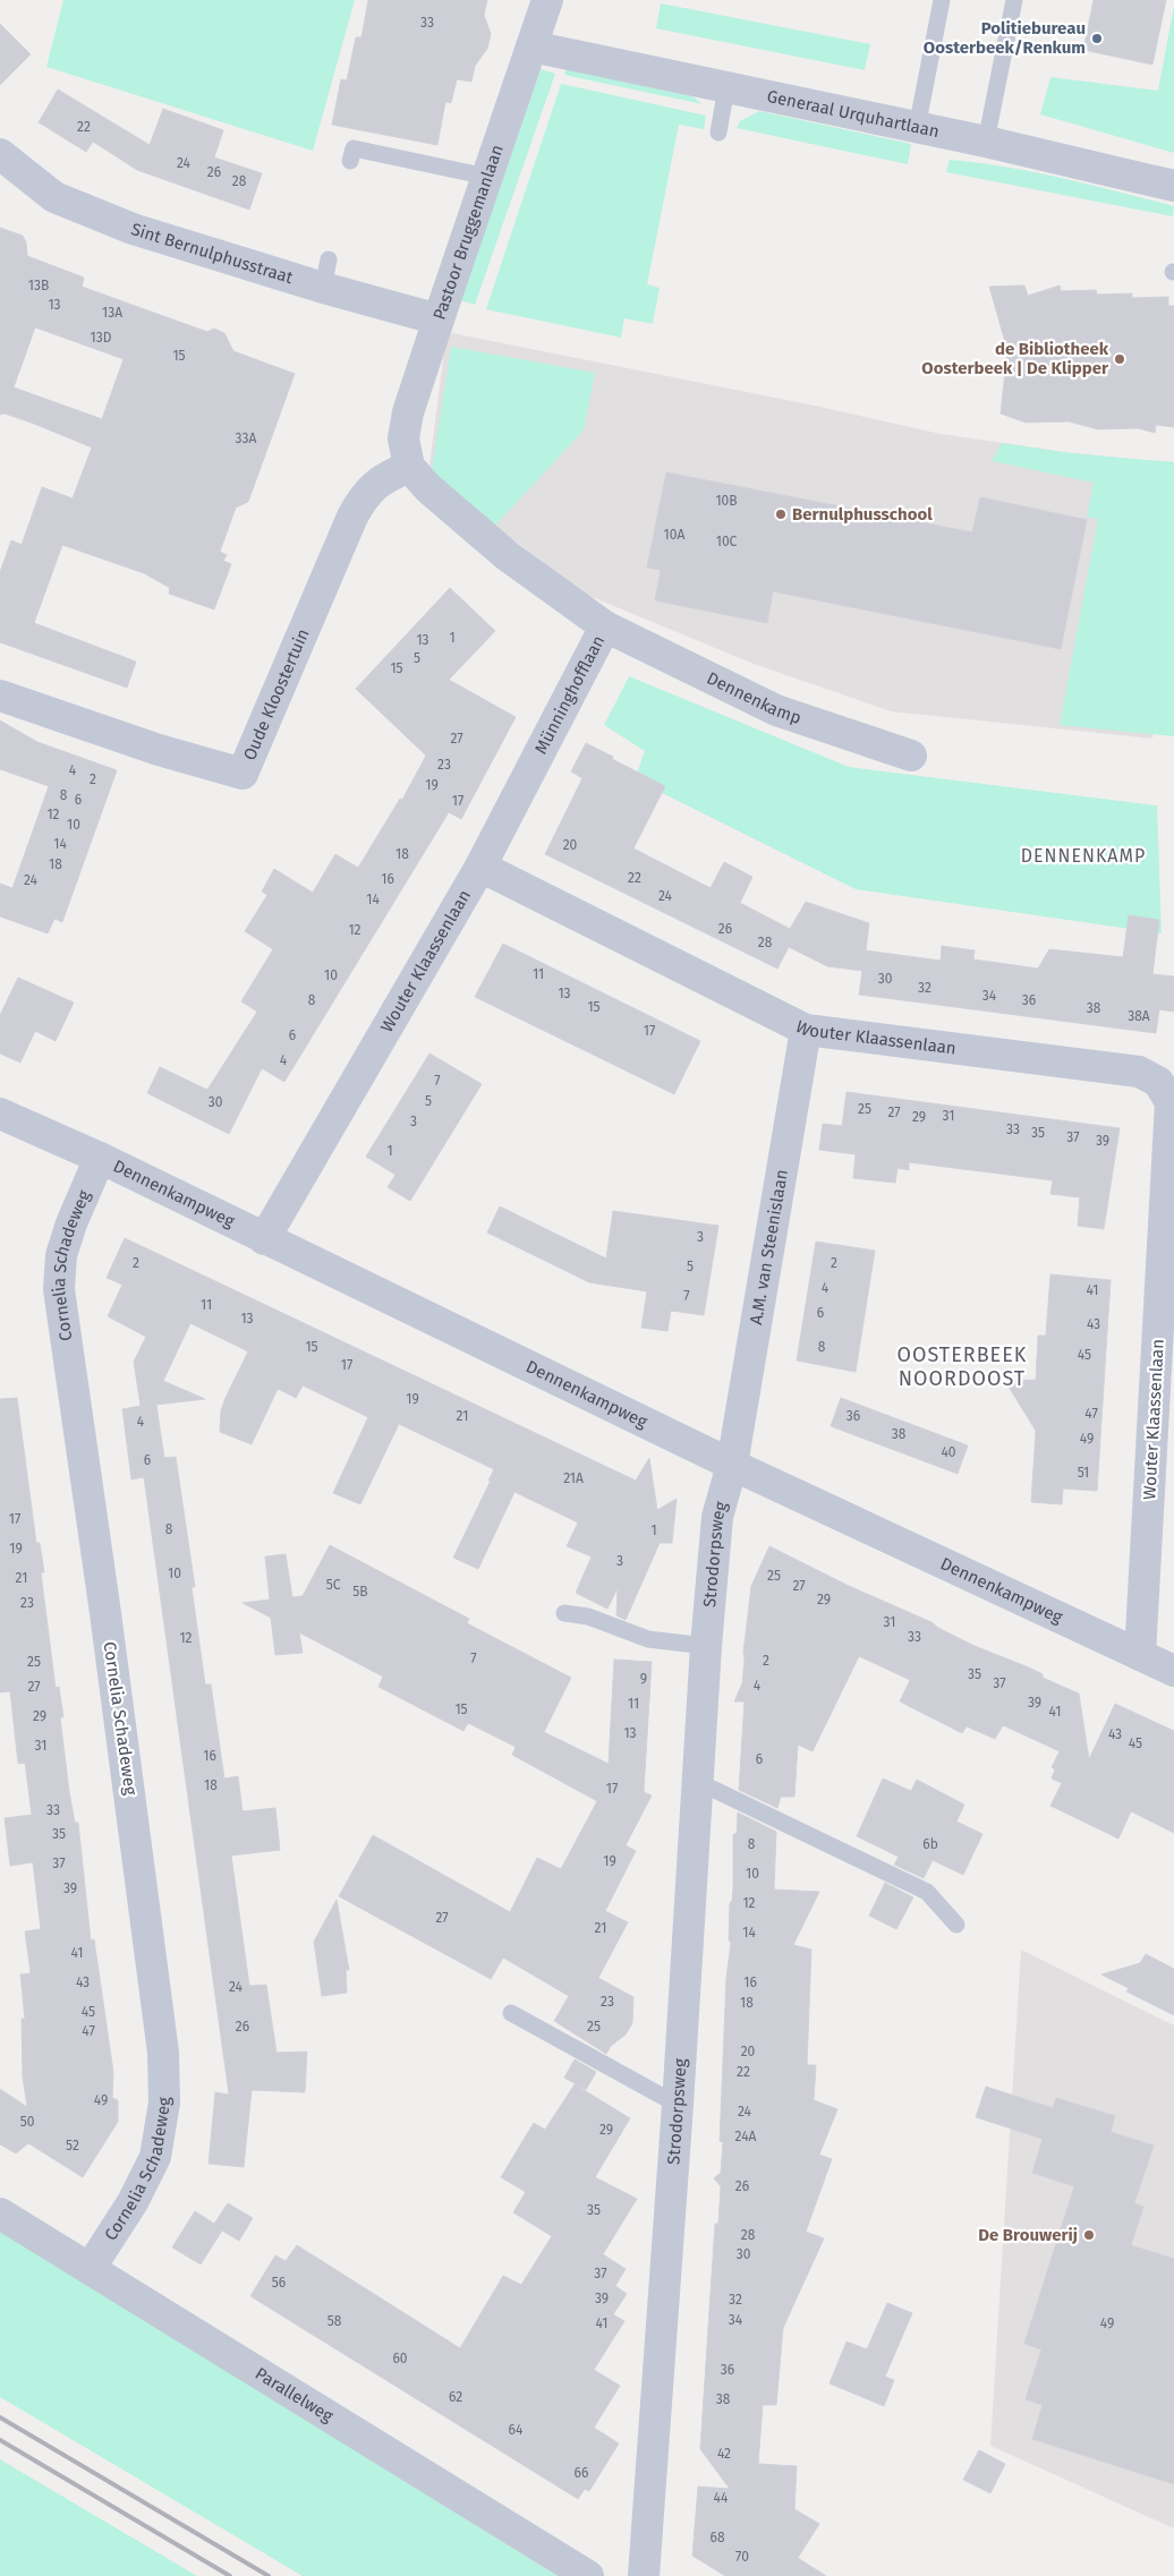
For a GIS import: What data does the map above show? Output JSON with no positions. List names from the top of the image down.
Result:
{
  "streets": {
    "street": [
      "Generaal Urquhartlaan",
      "Pastoor Bruggemanlaan",
      "Sint Bernulphusstraat",
      "Oude Kloostertuin",
      "Münninghofflaan",
      "Dennenkamp",
      "Wouter Klaassenlaan",
      "Dennenkampweg",
      "A.M. van Steenislaan",
      "Cornelia Schadeweg",
      "Strodorpsweg",
      "Parallelweg"
    ]
  },
  "crossings": [
    ["Generaal Urquhartlaan", "Pastoor Bruggemanlaan"],
    ["Pastoor Bruggemanlaan", "Sint Bernulphusstraat"],
    ["Pastoor Bruggemanlaan", "Oude Kloostertuin"],
    ["Pastoor Bruggemanlaan", "Münninghofflaan"],
    ["Oude Kloostertuin", "Münninghofflaan"],
    ["Münninghofflaan", "Dennenkamp"],
    ["Münninghofflaan", "Wouter Klaassenlaan"],
    ["Wouter Klaassenlaan", "Dennenkampweg"],
    ["Wouter Klaassenlaan", "A.M. van Steenislaan"],
    ["Dennenkampweg", "A.M. van Steenislaan"],
    ["Dennenkampweg", "Cornelia Schadeweg"],
    ["Dennenkampweg", "Strodorpsweg"],
    ["A.M. van Steenislaan", "Strodorpsweg"],
    ["Cornelia Schadeweg", "Parallelweg"]
  ],
  "districts": ["DENNENKAMP", "OOSTERBEEK NOORDOOST"],
  "places": [
    "Politiebureau Oosterbeek/Renkum",
    "de Bibliotheek Oosterbeek | De Klipper",
    "Bernulphusschool",
    "De Brouwerij"
  ],
  "house_numbers": [
    "33",
    "22",
    "24",
    "26",
    "28",
    "13B",
    "13",
    "13A",
    "13D",
    "15",
    "33A",
    "10B",
    "10A",
    "10C",
    "1",
    "13",
    "5",
    "15",
    "27",
    "23",
    "4",
    "2",
    "19",
    "8",
    "6",
    "17",
    "12",
    "10",
    "14",
    "20",
    "18",
    "18",
    "22",
    "16",
    "24",
    "24",
    "14",
    "26",
    "12",
    "28",
    "11",
    "10",
    "30",
    "32",
    "13",
    "34",
    "8",
    "36",
    "15",
    "38",
    "38A",
    "17",
    "6",
    "4",
    "7",
    "5",
    "30",
    "25",
    "27",
    "31",
    "29",
    "3",
    "33",
    "35",
    "37",
    "39",
    "1",
    "3",
    "2",
    "2",
    "5",
    "4",
    "41",
    "7",
    "11",
    "6",
    "13",
    "43",
    "15",
    "8",
    "45",
    "17",
    "19",
    "47",
    "21",
    "36",
    "4",
    "38",
    "49",
    "40",
    "6",
    "51",
    "21A",
    "17",
    "8",
    "1",
    "19",
    "3",
    "10",
    "25",
    "21",
    "5C",
    "27",
    "5B",
    "29",
    "23",
    "31",
    "33",
    "12",
    "7",
    "2",
    "25",
    "35",
    "9",
    "37",
    "4",
    "27",
    "39",
    "11",
    "15",
    "41",
    "29",
    "13",
    "43",
    "45",
    "31",
    "16",
    "6",
    "18",
    "17",
    "33",
    "35",
    "8",
    "6b",
    "19",
    "37",
    "10",
    "39",
    "12",
    "27",
    "21",
    "14",
    "41",
    "43",
    "16",
    "24",
    "23",
    "18",
    "45",
    "26",
    "25",
    "47",
    "20",
    "22",
    "49",
    "24",
    "50",
    "29",
    "24A",
    "52",
    "26",
    "35",
    "28",
    "30",
    "37",
    "56",
    "39",
    "32",
    "34",
    "58",
    "41",
    "49",
    "60",
    "36",
    "62",
    "38",
    "64",
    "42",
    "66",
    "44",
    "68",
    "70"
  ]
}
